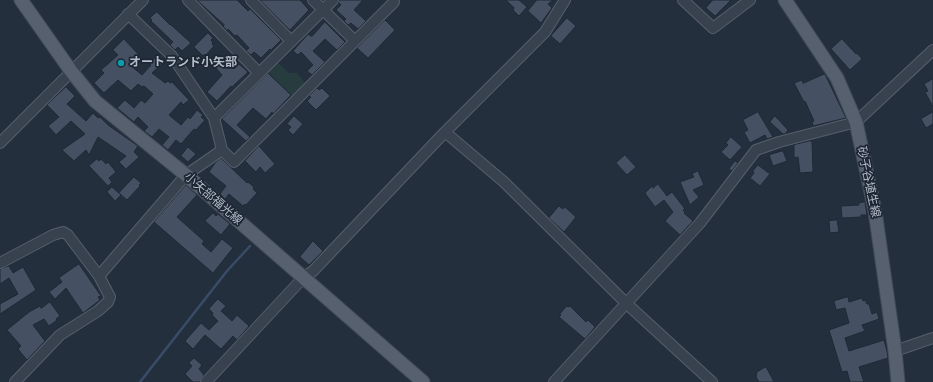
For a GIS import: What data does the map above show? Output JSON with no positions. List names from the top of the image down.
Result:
{
  "streets": {
    "main road": ["砂子谷埴生線", "小矢部福光線"]
  },
  "places": ["オートランド小矢部"]
}
